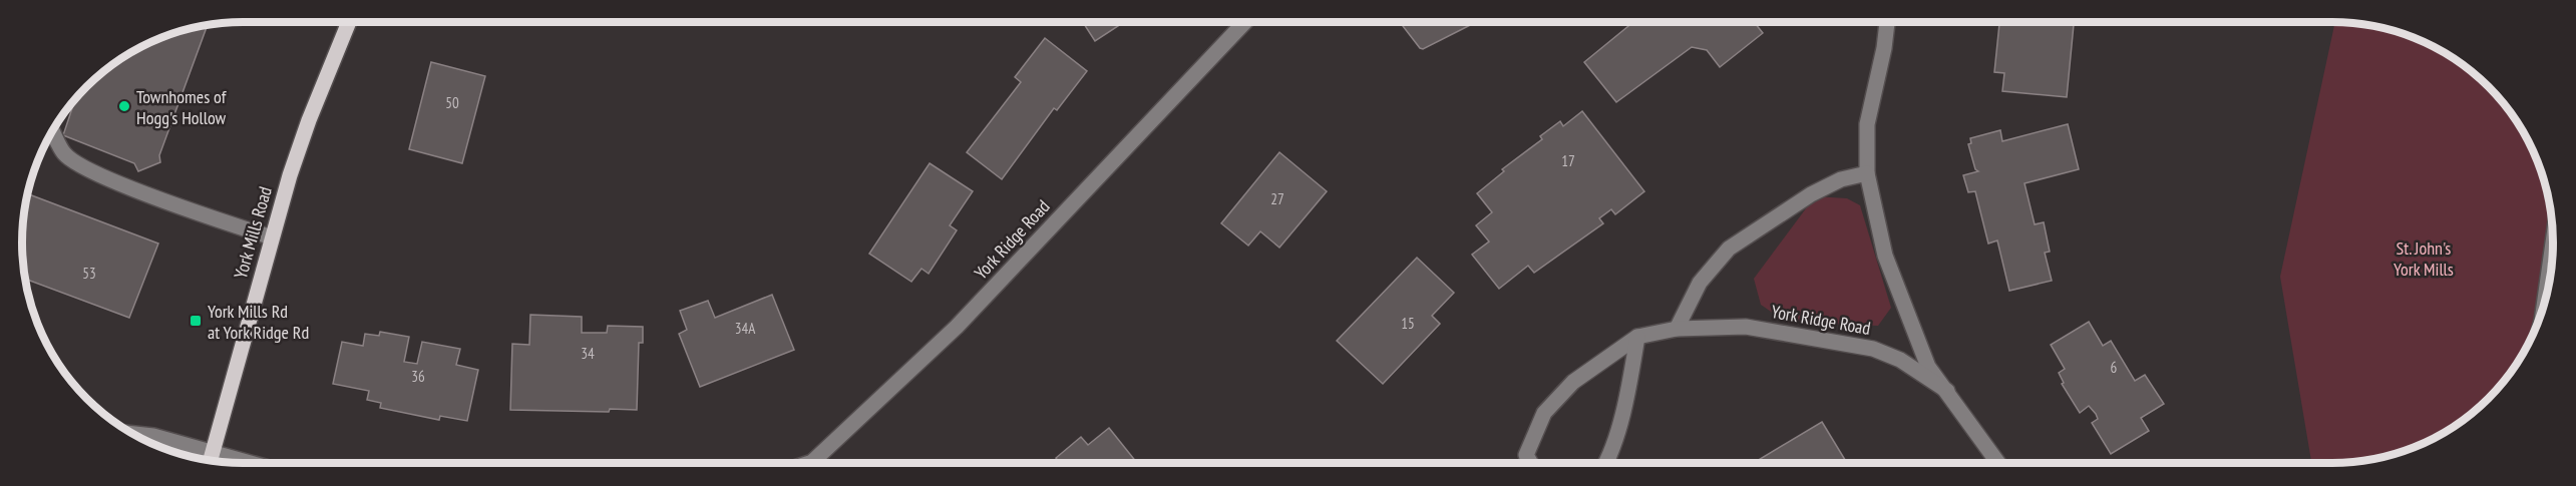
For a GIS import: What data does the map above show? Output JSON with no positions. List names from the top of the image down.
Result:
{
  "streets": {
    "main road": ["York Mills Road"],
    "street": ["York Ridge Road"]
  },
  "parks": ["St. John's York Mills"],
  "places": {
    "other": ["Townhomes of Hogg's Hollow"],
    "transit": ["York Mills Rd at York Ridge Rd"]
  },
  "house_numbers": [
    "50",
    "17",
    "27",
    "53",
    "15",
    "34A",
    "34",
    "6",
    "36"
  ]
}
